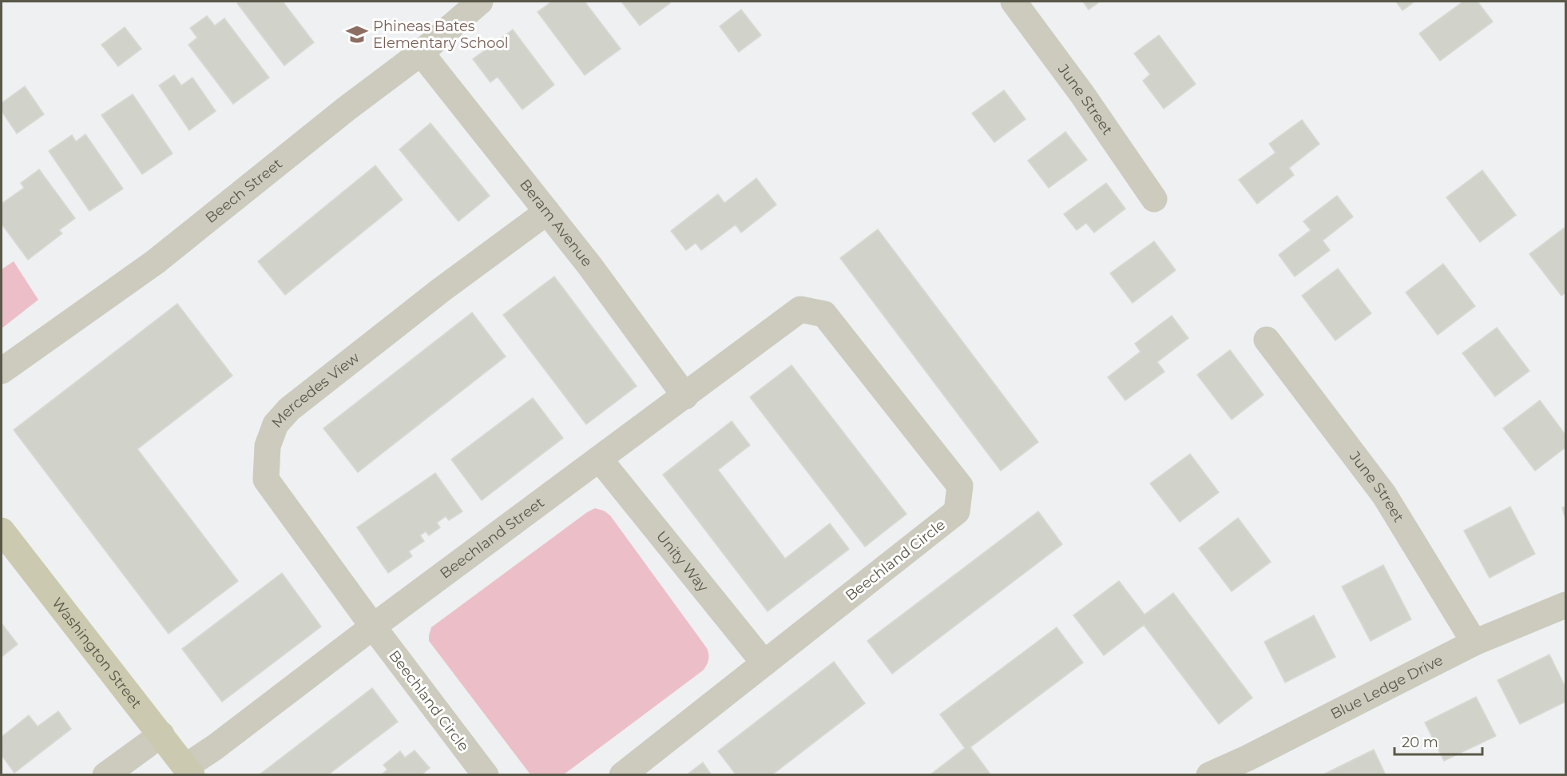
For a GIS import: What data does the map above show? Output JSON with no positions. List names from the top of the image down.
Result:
{
  "streets": {
    "main road": ["Washington Street"],
    "street": [
      "June Street",
      "Beech Street",
      "Beram Avenue",
      "Mercedes View",
      "Beechland Street",
      "Beechland Circle",
      "Unity Way",
      "Blue Ledge Drive"
    ]
  },
  "crossings": [
    ["June Street", "Blue Ledge Drive"],
    ["Beech Street", "Beram Avenue"],
    ["Beram Avenue", "Mercedes View"],
    ["Beram Avenue", "Beechland Street"],
    ["Mercedes View", "Beechland Street"],
    ["Mercedes View", "Beechland Circle"],
    ["Beechland Street", "Beechland Circle"],
    ["Beechland Street", "Unity Way"],
    ["Beechland Street", "Washington Street"],
    ["Beechland Circle", "Unity Way"]
  ],
  "places": {
    "school or university": ["Phineas Bates Elementary School"]
  },
  "scale_bar": "20 m"
}
